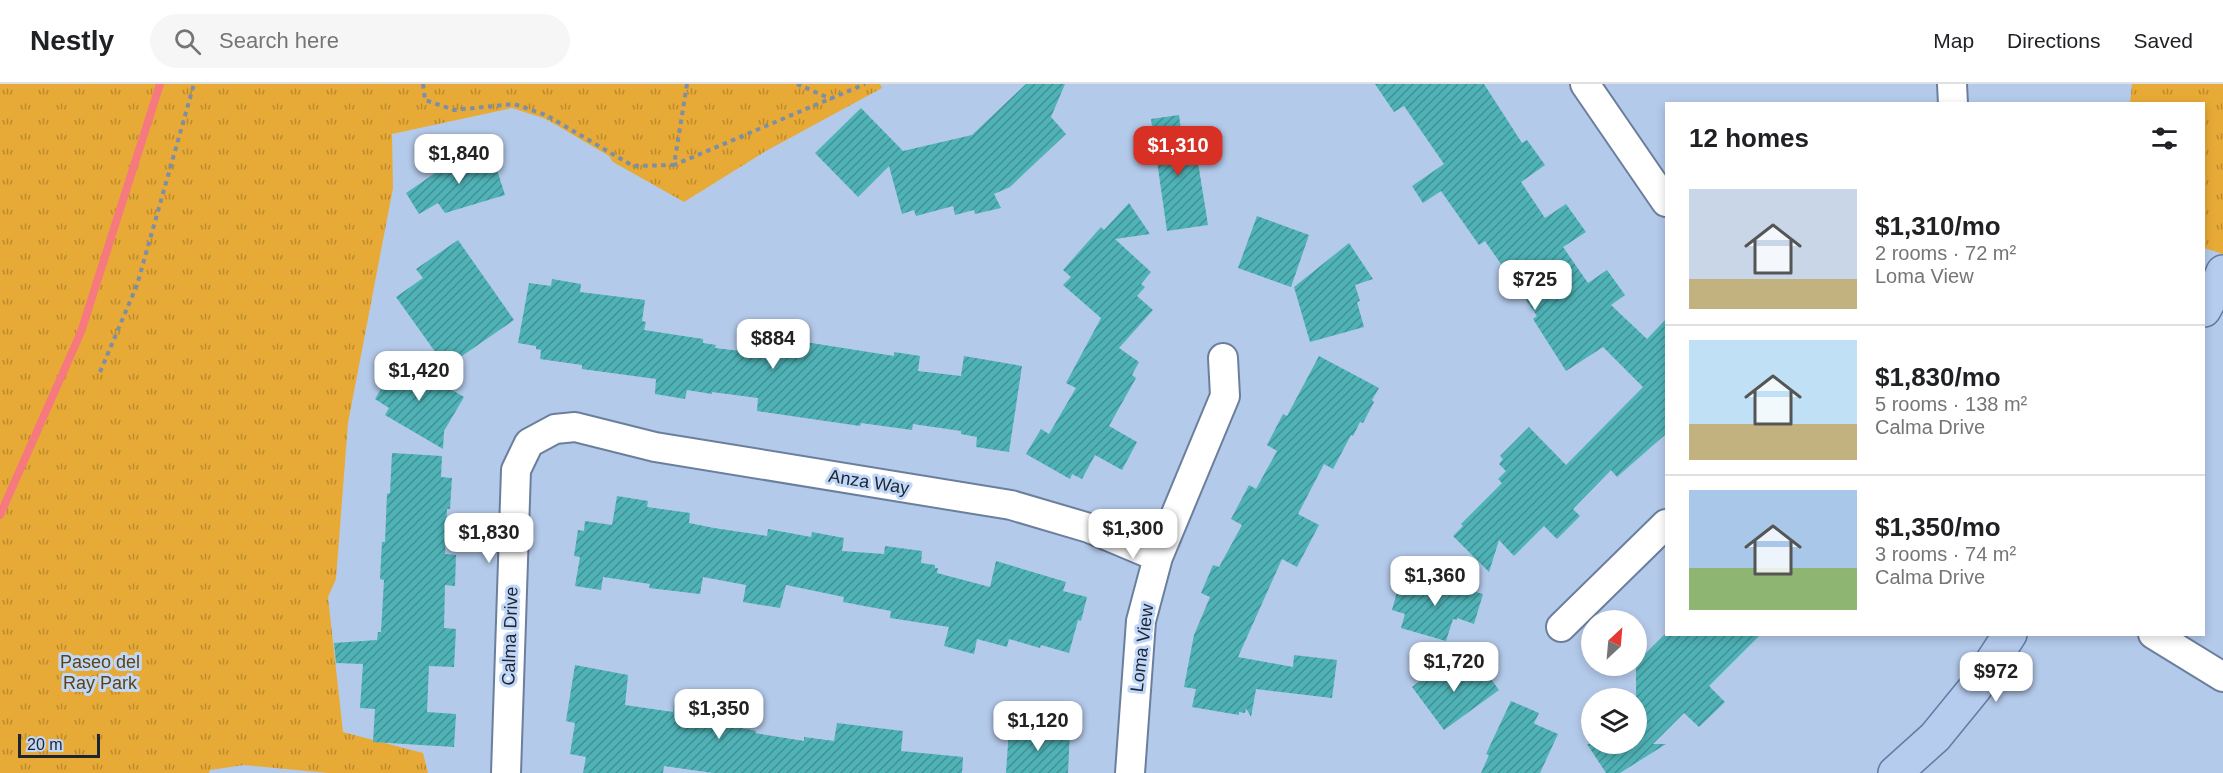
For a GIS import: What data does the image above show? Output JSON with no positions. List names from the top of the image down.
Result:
{
  "streets": {
    "street": ["Anza Way", "Calma Drive", "Loma View"]
  },
  "crossings": [
    ["Anza Way", "Calma Drive"],
    ["Anza Way", "Loma View"]
  ],
  "parks": ["Paseo del Ray Park"],
  "scale_bar": "20 m",
  "north": "top right",
  "page": {
    "header": "Nestly",
    "search": "Search here",
    "nav": ["Map", "Directions", "Saved"],
    "heading": "12 homes",
    "price": [
      "$1,310",
      "$1,840",
      "$725",
      "$884",
      "$1,420",
      "$1,300",
      "$1,830",
      "$1,360",
      "$1,720",
      "$972",
      "$1,350",
      "$1,120"
    ],
    "list": [
      {
        "name": "$1,310/mo",
        "note": "2 rooms · 72 m² · Loma View"
      },
      {
        "name": "$1,830/mo",
        "note": "5 rooms · 138 m² · Calma Drive"
      },
      {
        "name": "$1,350/mo",
        "note": "3 rooms · 74 m² · Calma Drive"
      }
    ],
    "scale": "20 m"
  }
}
